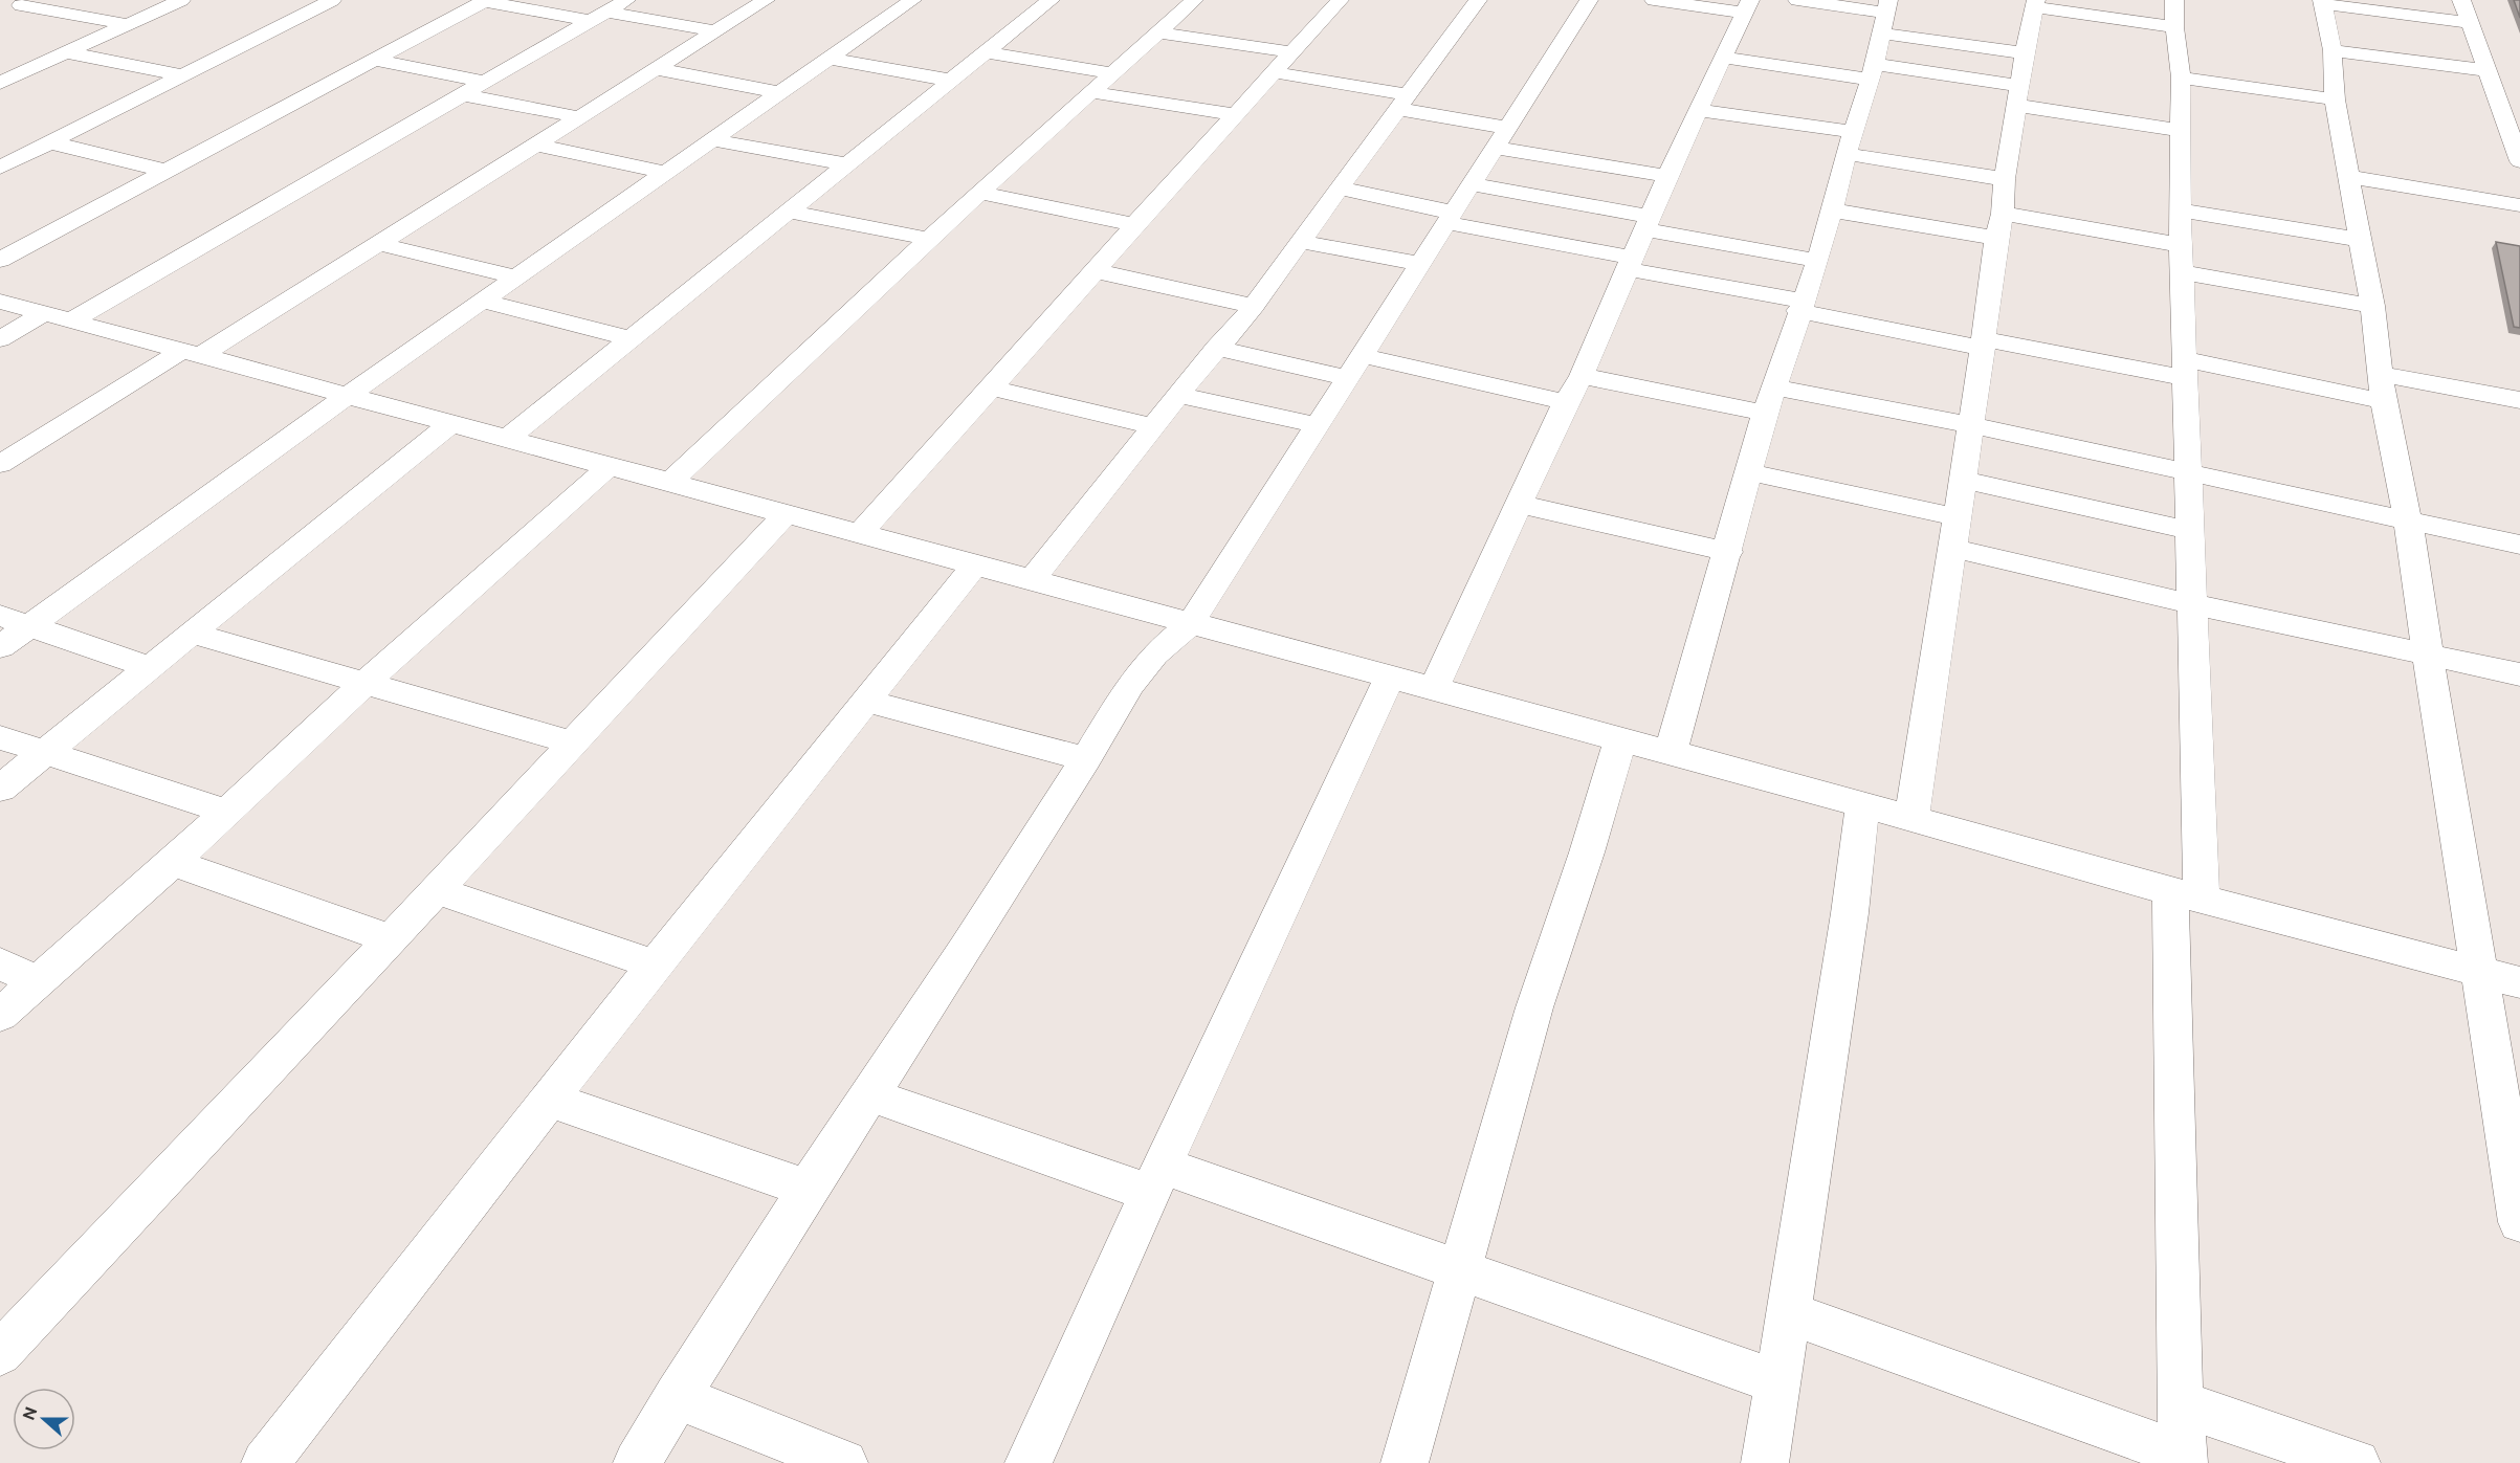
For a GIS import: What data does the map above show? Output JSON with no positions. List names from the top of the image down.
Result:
{
  "north": "left"
}
